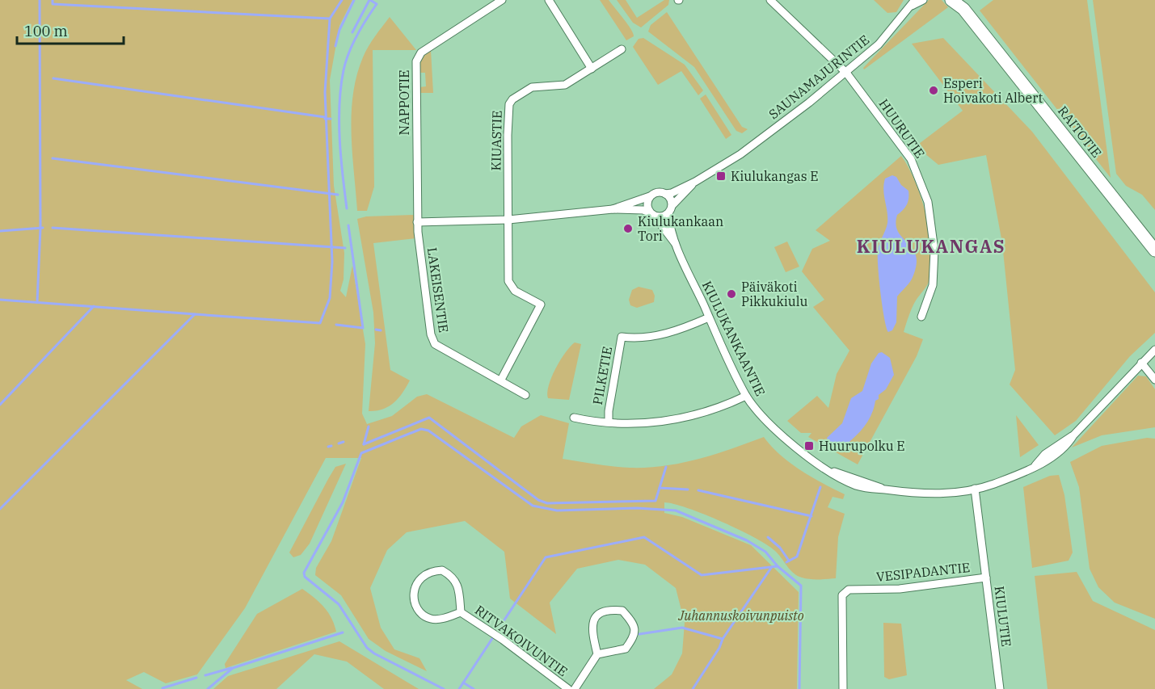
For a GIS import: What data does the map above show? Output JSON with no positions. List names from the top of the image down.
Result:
{
  "streets": {
    "main road": ["RAITOTIE"],
    "street": [
      "SAUNAMAJURINTIE",
      "NAPPOTIE",
      "HUURUTIE",
      "KIUASTIE",
      "LAKEISENTIE",
      "KIULUKANKAANTIE",
      "PILKETIE",
      "VESIPADANTIE",
      "KIULUTIE",
      "RITVAKOIVUNTIE"
    ]
  },
  "crossings": [
    ["SAUNAMAJURINTIE", "HUURUTIE"],
    ["SAUNAMAJURINTIE", "KIULUKANKAANTIE"],
    ["NAPPOTIE", "LAKEISENTIE"],
    ["KIULUKANKAANTIE", "PILKETIE"],
    ["KIULUKANKAANTIE", "KIULUTIE"],
    ["VESIPADANTIE", "KIULUTIE"]
  ],
  "districts": ["KIULUKANGAS"],
  "parks": ["Juhannuskoivunpuisto"],
  "places": {
    "other": ["Esperi Hoivakoti Albert", "Kiulukankaan Tori", "Päiväkoti Pikkukiulu"],
    "transit": ["Kiulukangas E", "Huurupolku E"]
  },
  "scale_bar": "100 m"
}
